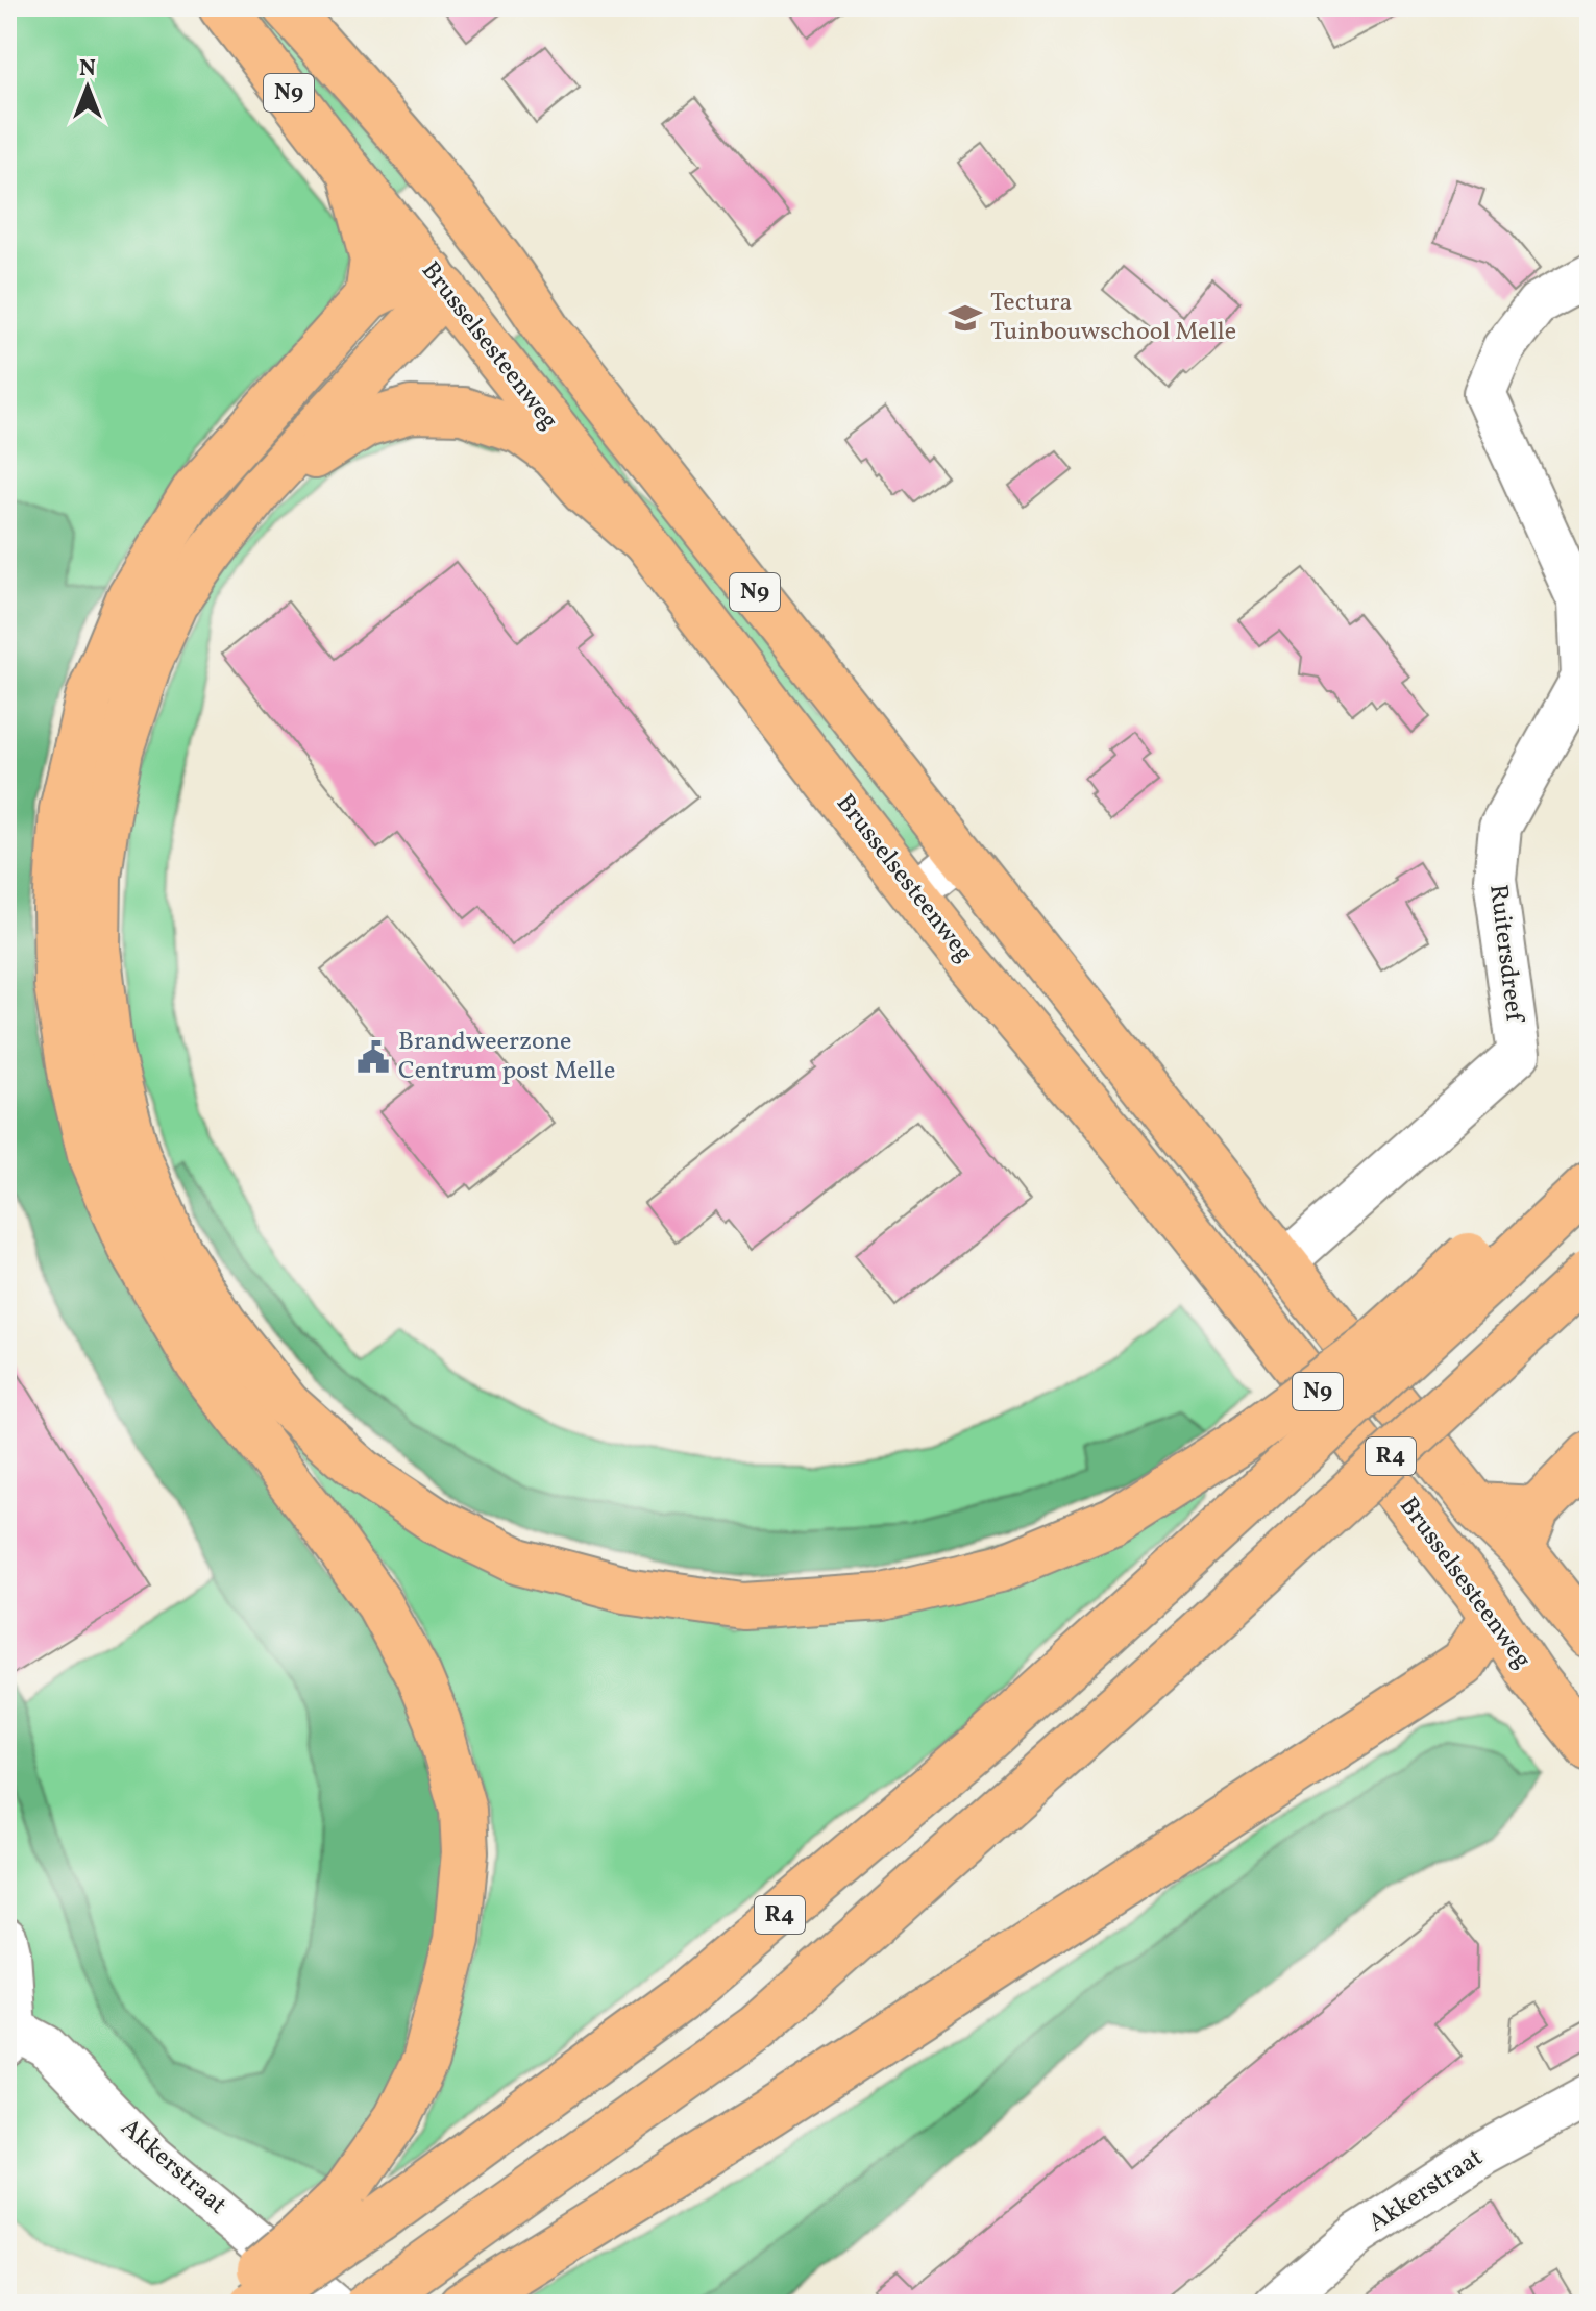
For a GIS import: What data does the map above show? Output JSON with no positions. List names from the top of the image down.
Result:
{
  "streets": {
    "main road": ["N9", "Brusselsesteenweg", "R4"],
    "street": ["Ruitersdreef", "Akkerstraat"]
  },
  "crossings": [
    ["N9", "Ruitersdreef"]
  ],
  "places": {
    "school or university": ["Tectura Tuinbouwschool Melle"],
    "public building": ["Brandweerzone Centrum post Melle"]
  },
  "north": "top"
}
